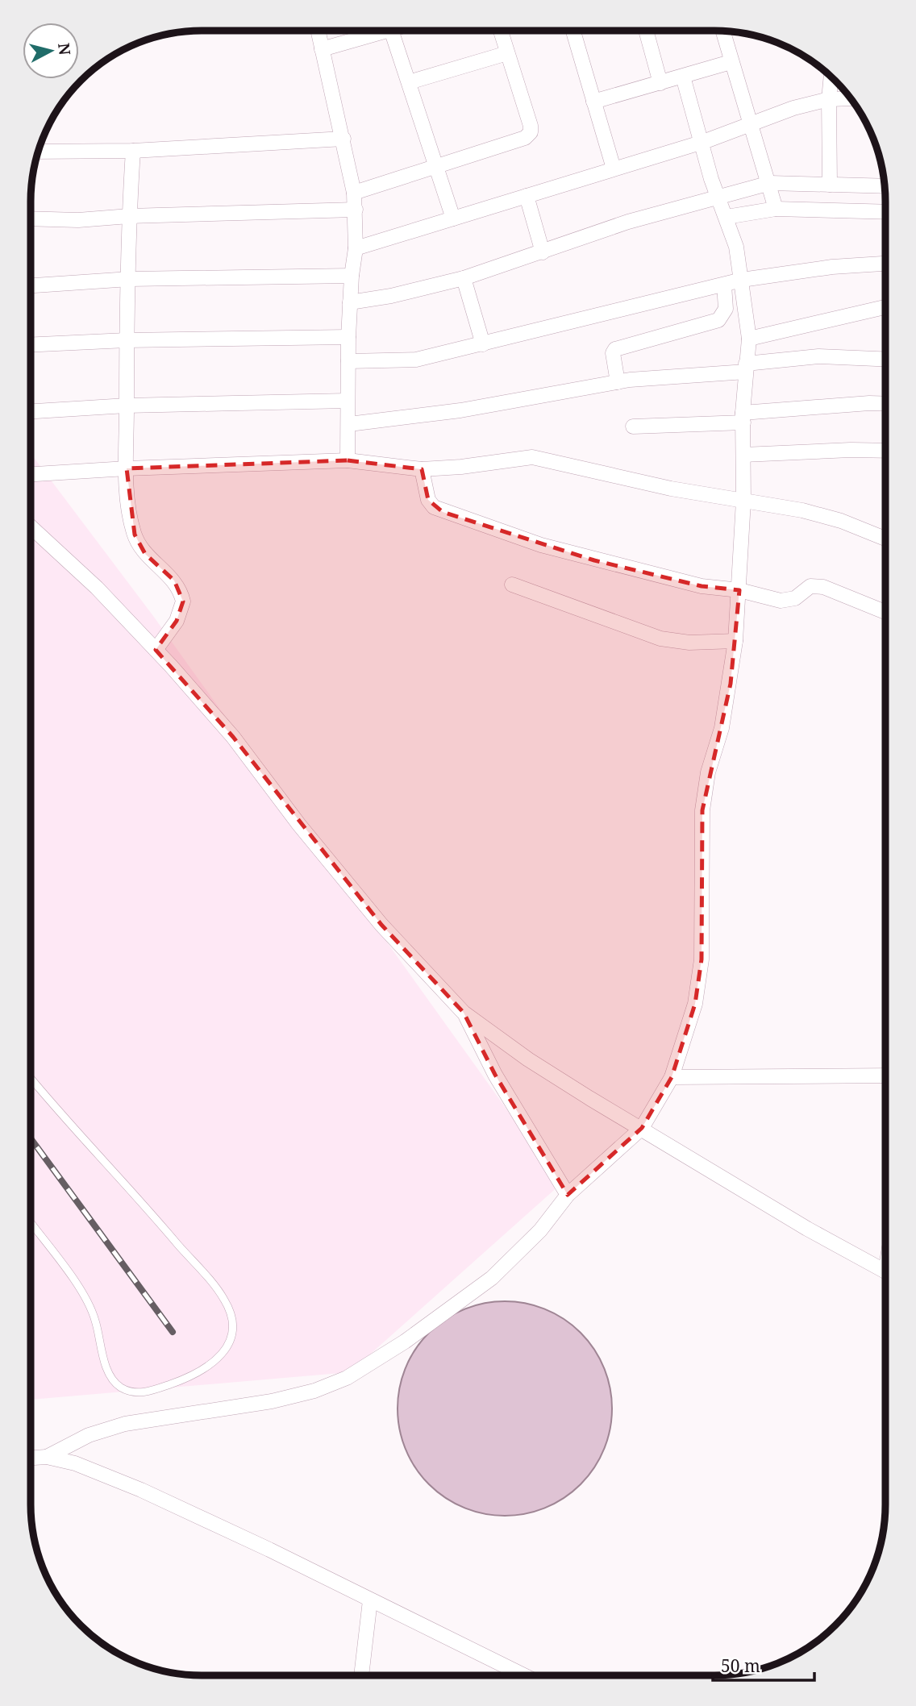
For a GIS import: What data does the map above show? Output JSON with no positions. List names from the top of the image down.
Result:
{
  "scale_bar": "50 m",
  "north": "right"
}
